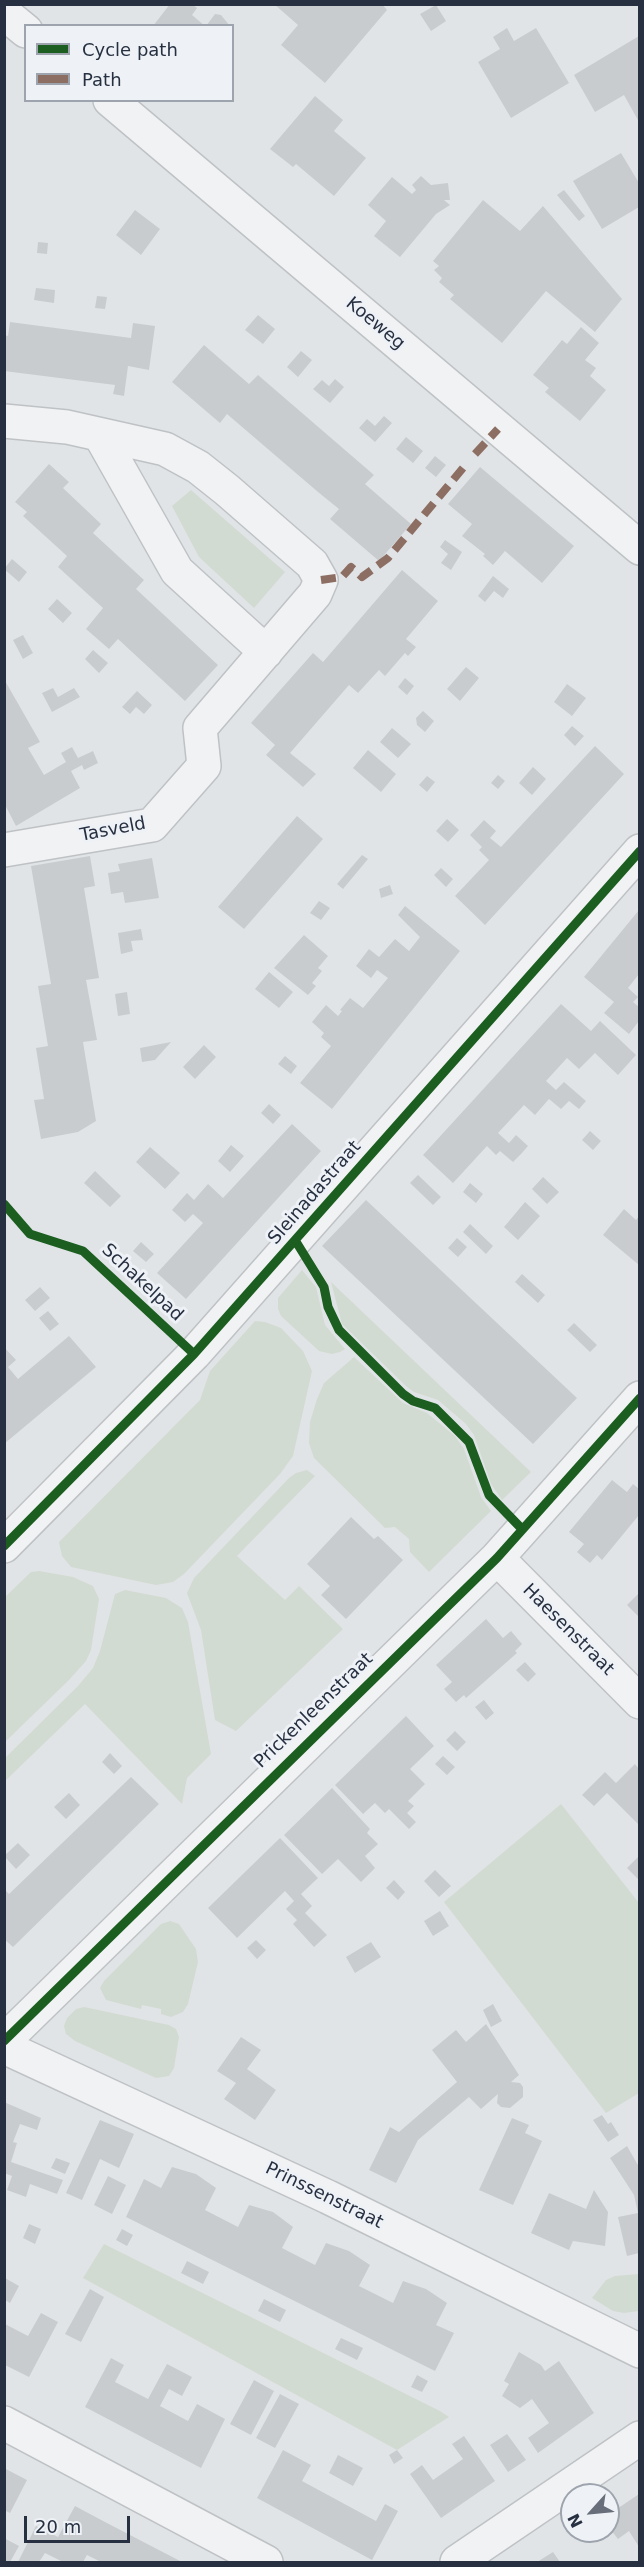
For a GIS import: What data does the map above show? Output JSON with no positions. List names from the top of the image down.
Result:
{
  "streets": {
    "street": [
      "Koeweg",
      "Tasveld",
      "Sleinadastraat",
      "Haesenstraat",
      "Prickenleenstraat",
      "Prinssenstraat"
    ],
    "cycle path": ["Schakelpad"]
  },
  "crossings": [
    ["Haesenstraat", "Prickenleenstraat"]
  ],
  "legend": ["Cycle path", "Path"],
  "scale_bar": "20 m",
  "north": "bottom left"
}
